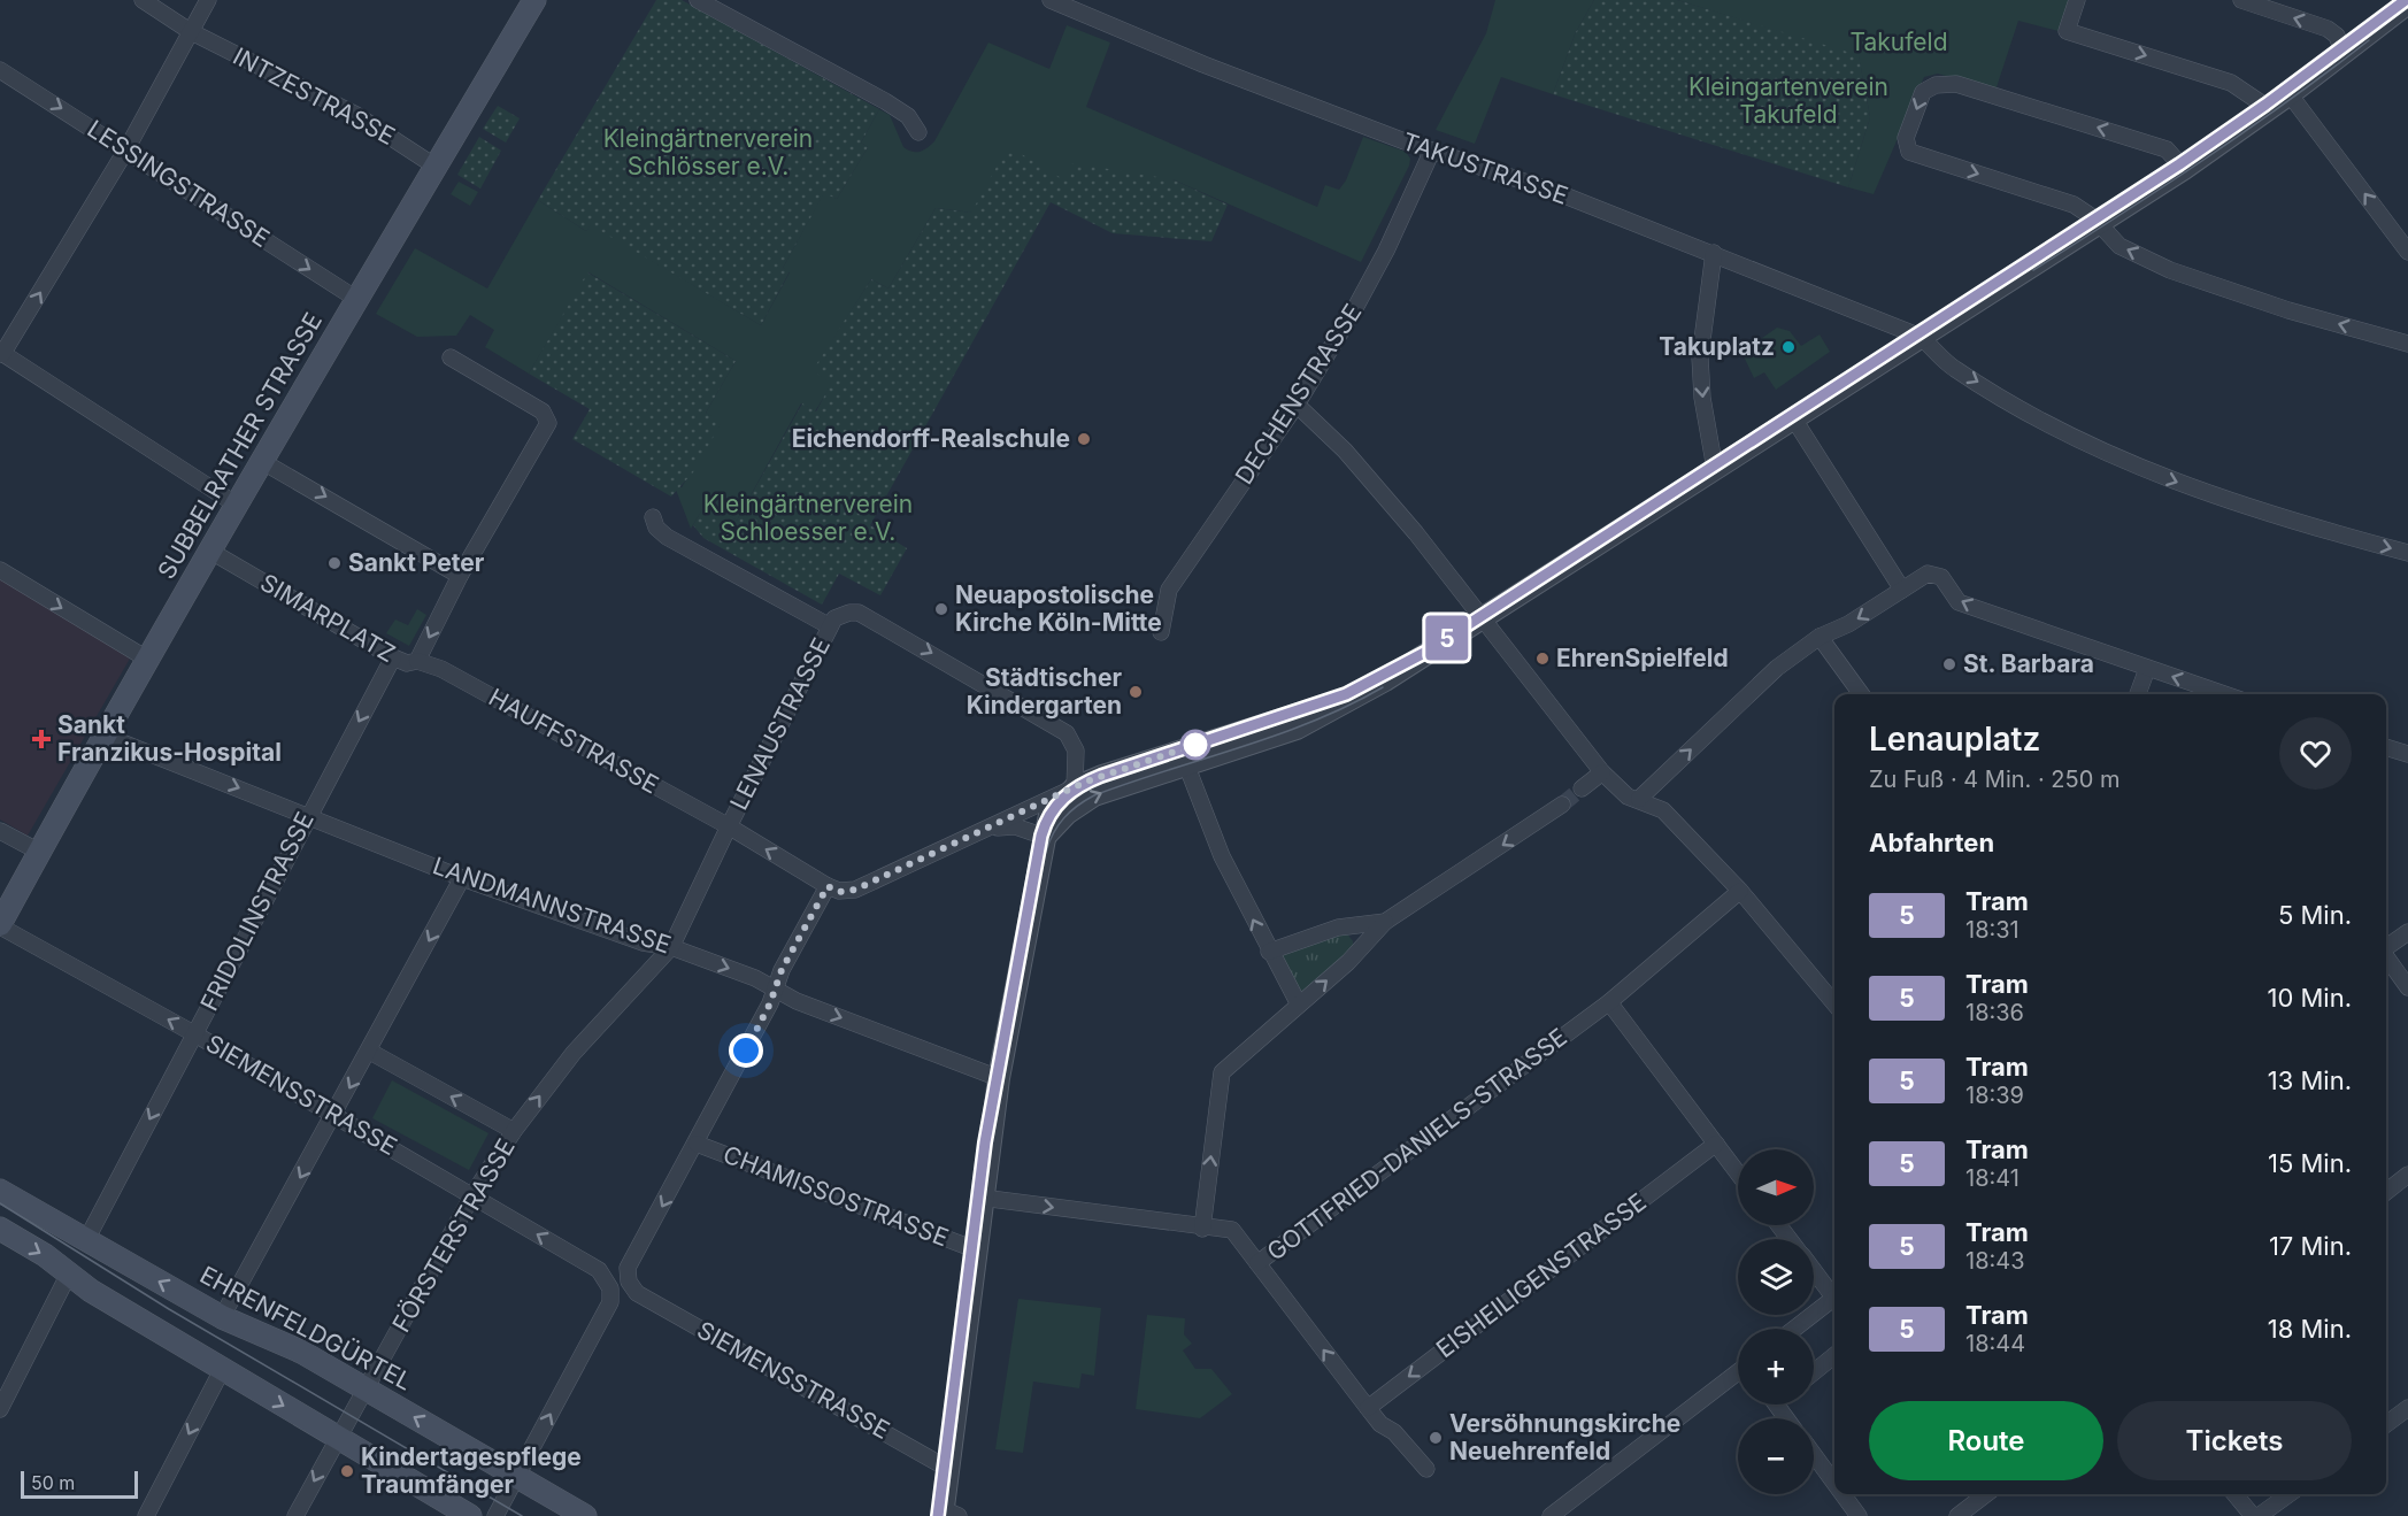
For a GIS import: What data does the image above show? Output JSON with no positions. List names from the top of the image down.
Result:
{
  "streets": {
    "main road": ["SUBBELRATHER STRASSE", "EHRENFELDGÜRTEL"],
    "street": [
      "INTZESTRASSE",
      "TAKUSTRASSE",
      "LESSINGSTRASSE",
      "DECHENSTRASSE",
      "SIMARPLATZ",
      "LENAUSTRASSE",
      "HAUFFSTRASSE",
      "LANDMANNSTRASSE",
      "FRIDOLINSTRASSE",
      "SIEMENSSTRASSE",
      "GOTTFRIED-DANIELS-STRASSE",
      "CHAMISSOSTRASSE",
      "FÖRSTERSTRASSE",
      "EISHEILIGENSTRASSE"
    ]
  },
  "crossings": [
    ["INTZESTRASSE", "SUBBELRATHER STRASSE"],
    ["TAKUSTRASSE", "DECHENSTRASSE"],
    ["LESSINGSTRASSE", "SUBBELRATHER STRASSE"],
    ["SUBBELRATHER STRASSE", "SIMARPLATZ"],
    ["SUBBELRATHER STRASSE", "LANDMANNSTRASSE"],
    ["SUBBELRATHER STRASSE", "SIEMENSSTRASSE"],
    ["SIMARPLATZ", "HAUFFSTRASSE"],
    ["SIMARPLATZ", "FRIDOLINSTRASSE"],
    ["LENAUSTRASSE", "HAUFFSTRASSE"],
    ["LENAUSTRASSE", "LANDMANNSTRASSE"],
    ["LENAUSTRASSE", "FÖRSTERSTRASSE"],
    ["LANDMANNSTRASSE", "FRIDOLINSTRASSE"],
    ["LANDMANNSTRASSE", "FÖRSTERSTRASSE"],
    ["FRIDOLINSTRASSE", "SIEMENSSTRASSE"],
    ["FRIDOLINSTRASSE", "EHRENFELDGÜRTEL"],
    ["SIEMENSSTRASSE", "CHAMISSOSTRASSE"],
    ["SIEMENSSTRASSE", "FÖRSTERSTRASSE"],
    ["SIEMENSSTRASSE", "EHRENFELDGÜRTEL"],
    ["FÖRSTERSTRASSE", "EHRENFELDGÜRTEL"]
  ],
  "one_way": [
    "LESSINGSTRASSE",
    "LANDMANNSTRASSE",
    "FRIDOLINSTRASSE",
    "EISHEILIGENSTRASSE"
  ],
  "parks": [
    "Takufeld",
    "Kleingartenverein Takufeld",
    "Kleingärtnerverein Schlösser e.V.",
    "Kleingärtnerverein Schloesser e.V."
  ],
  "places": {
    "other": [
      "Takuplatz",
      "Eichendorff-Realschule",
      "Sankt Peter",
      "Neuapostolische Kirche Köln-Mitte",
      "EhrenSpielfeld",
      "St. Barbara",
      "Städtischer Kindergarten",
      "Versöhnungskirche Neuehrenfeld",
      "Kindertagespflege Traumfänger"
    ],
    "health": ["Sankt Franzikus-Hospital"]
  },
  "lines": ["tram line 5"],
  "scale_bar": "50 m",
  "north": "right",
  "page": {
    "on_map": "5",
    "heading": [
      ["Lenauplatz", "Zu Fuß · 4 Min. · 250 m"],
      "Abfahrten"
    ],
    "list": [
      {
        "mark": "5",
        "name": "Tram",
        "note": "18:31",
        "value": "5 Min."
      },
      {
        "mark": "5",
        "name": "Tram",
        "note": "18:36",
        "value": "10 Min."
      },
      {
        "mark": "5",
        "name": "Tram",
        "note": "18:39",
        "value": "13 Min."
      },
      {
        "mark": "5",
        "name": "Tram",
        "note": "18:41",
        "value": "15 Min."
      },
      {
        "mark": "5",
        "name": "Tram",
        "note": "18:43",
        "value": "17 Min."
      },
      {
        "mark": "5",
        "name": "Tram",
        "note": "18:44",
        "value": "18 Min."
      }
    ],
    "map_buttons": ["+", "−"],
    "buttons": ["Route", "Tickets"],
    "scale": "50 m"
  }
}
